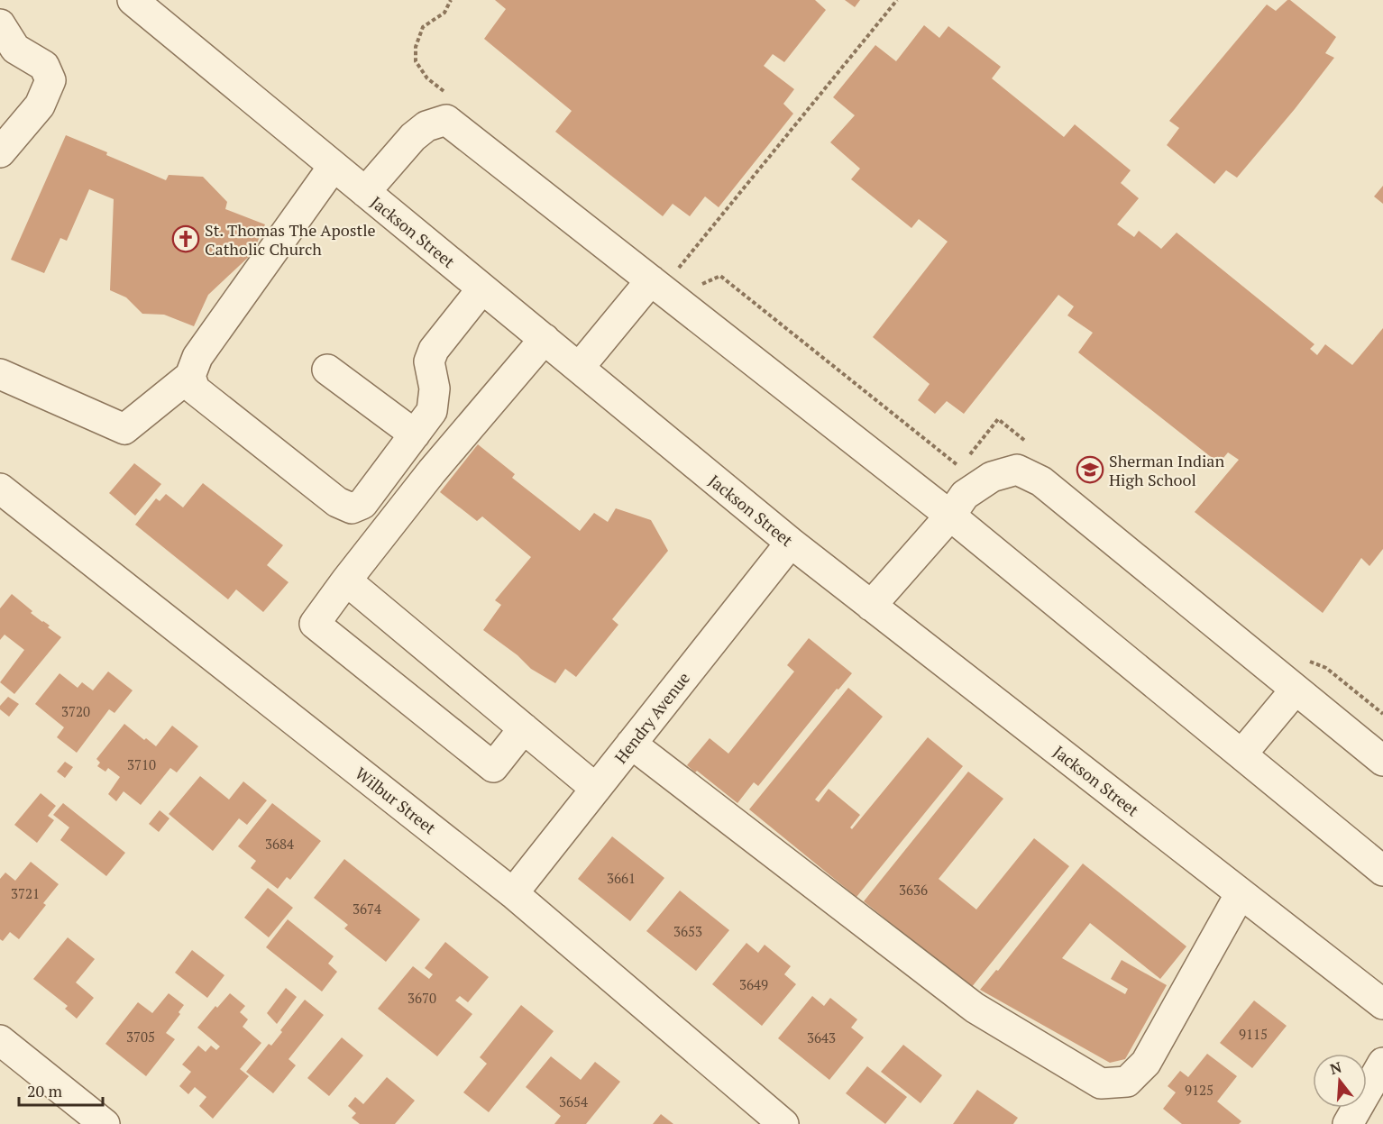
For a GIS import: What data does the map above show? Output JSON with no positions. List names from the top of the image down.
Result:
{
  "streets": {
    "street": ["Jackson Street", "Hendry Avenue", "Wilbur Street"]
  },
  "crossings": [
    ["Jackson Street", "Hendry Avenue"],
    ["Hendry Avenue", "Wilbur Street"]
  ],
  "places": {
    "church": ["St. Thomas The Apostle Catholic Church"],
    "school or university": ["Sherman Indian High School"]
  },
  "house_numbers": [
    "3720",
    "3710",
    "3684",
    "3661",
    "3636",
    "3721",
    "3674",
    "3653",
    "3649",
    "3670",
    "9115",
    "3705",
    "3643",
    "9125",
    "3654"
  ],
  "scale_bar": "20 m",
  "north": "top"
}
